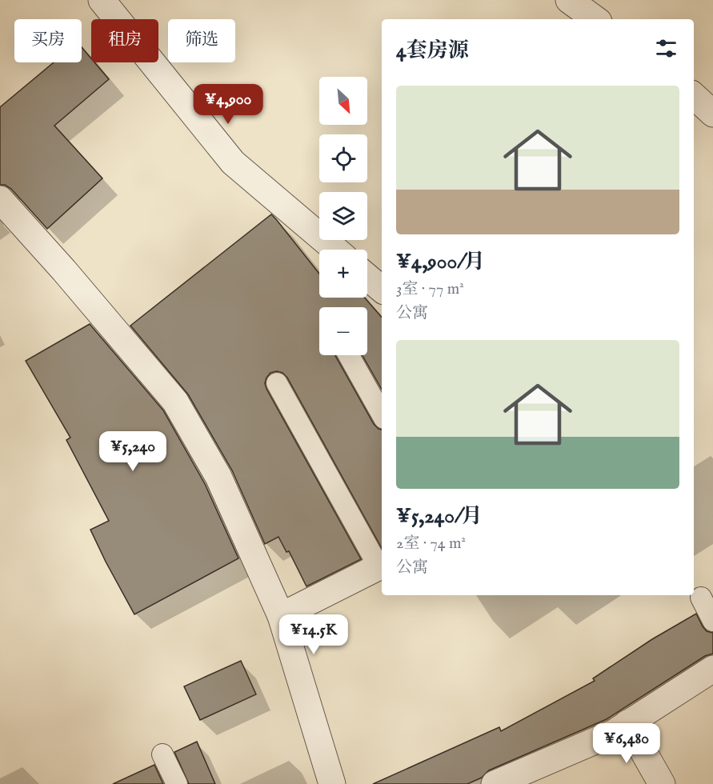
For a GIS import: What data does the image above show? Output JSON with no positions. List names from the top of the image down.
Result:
{
  "north": "bottom right",
  "page": {
    "chip": ["买房", "租房", "筛选"],
    "heading": "4套房源",
    "map_buttons": ["+", "−"],
    "list": [
      {
        "name": "¥4,900/月",
        "note": "3室 · 77 m² · 公寓"
      },
      {
        "name": "¥5,240/月",
        "note": "2室 · 74 m² · 公寓"
      }
    ],
    "price": [
      "¥4,900",
      "¥5,240",
      "¥14.5K",
      "¥6,480"
    ]
  }
}
